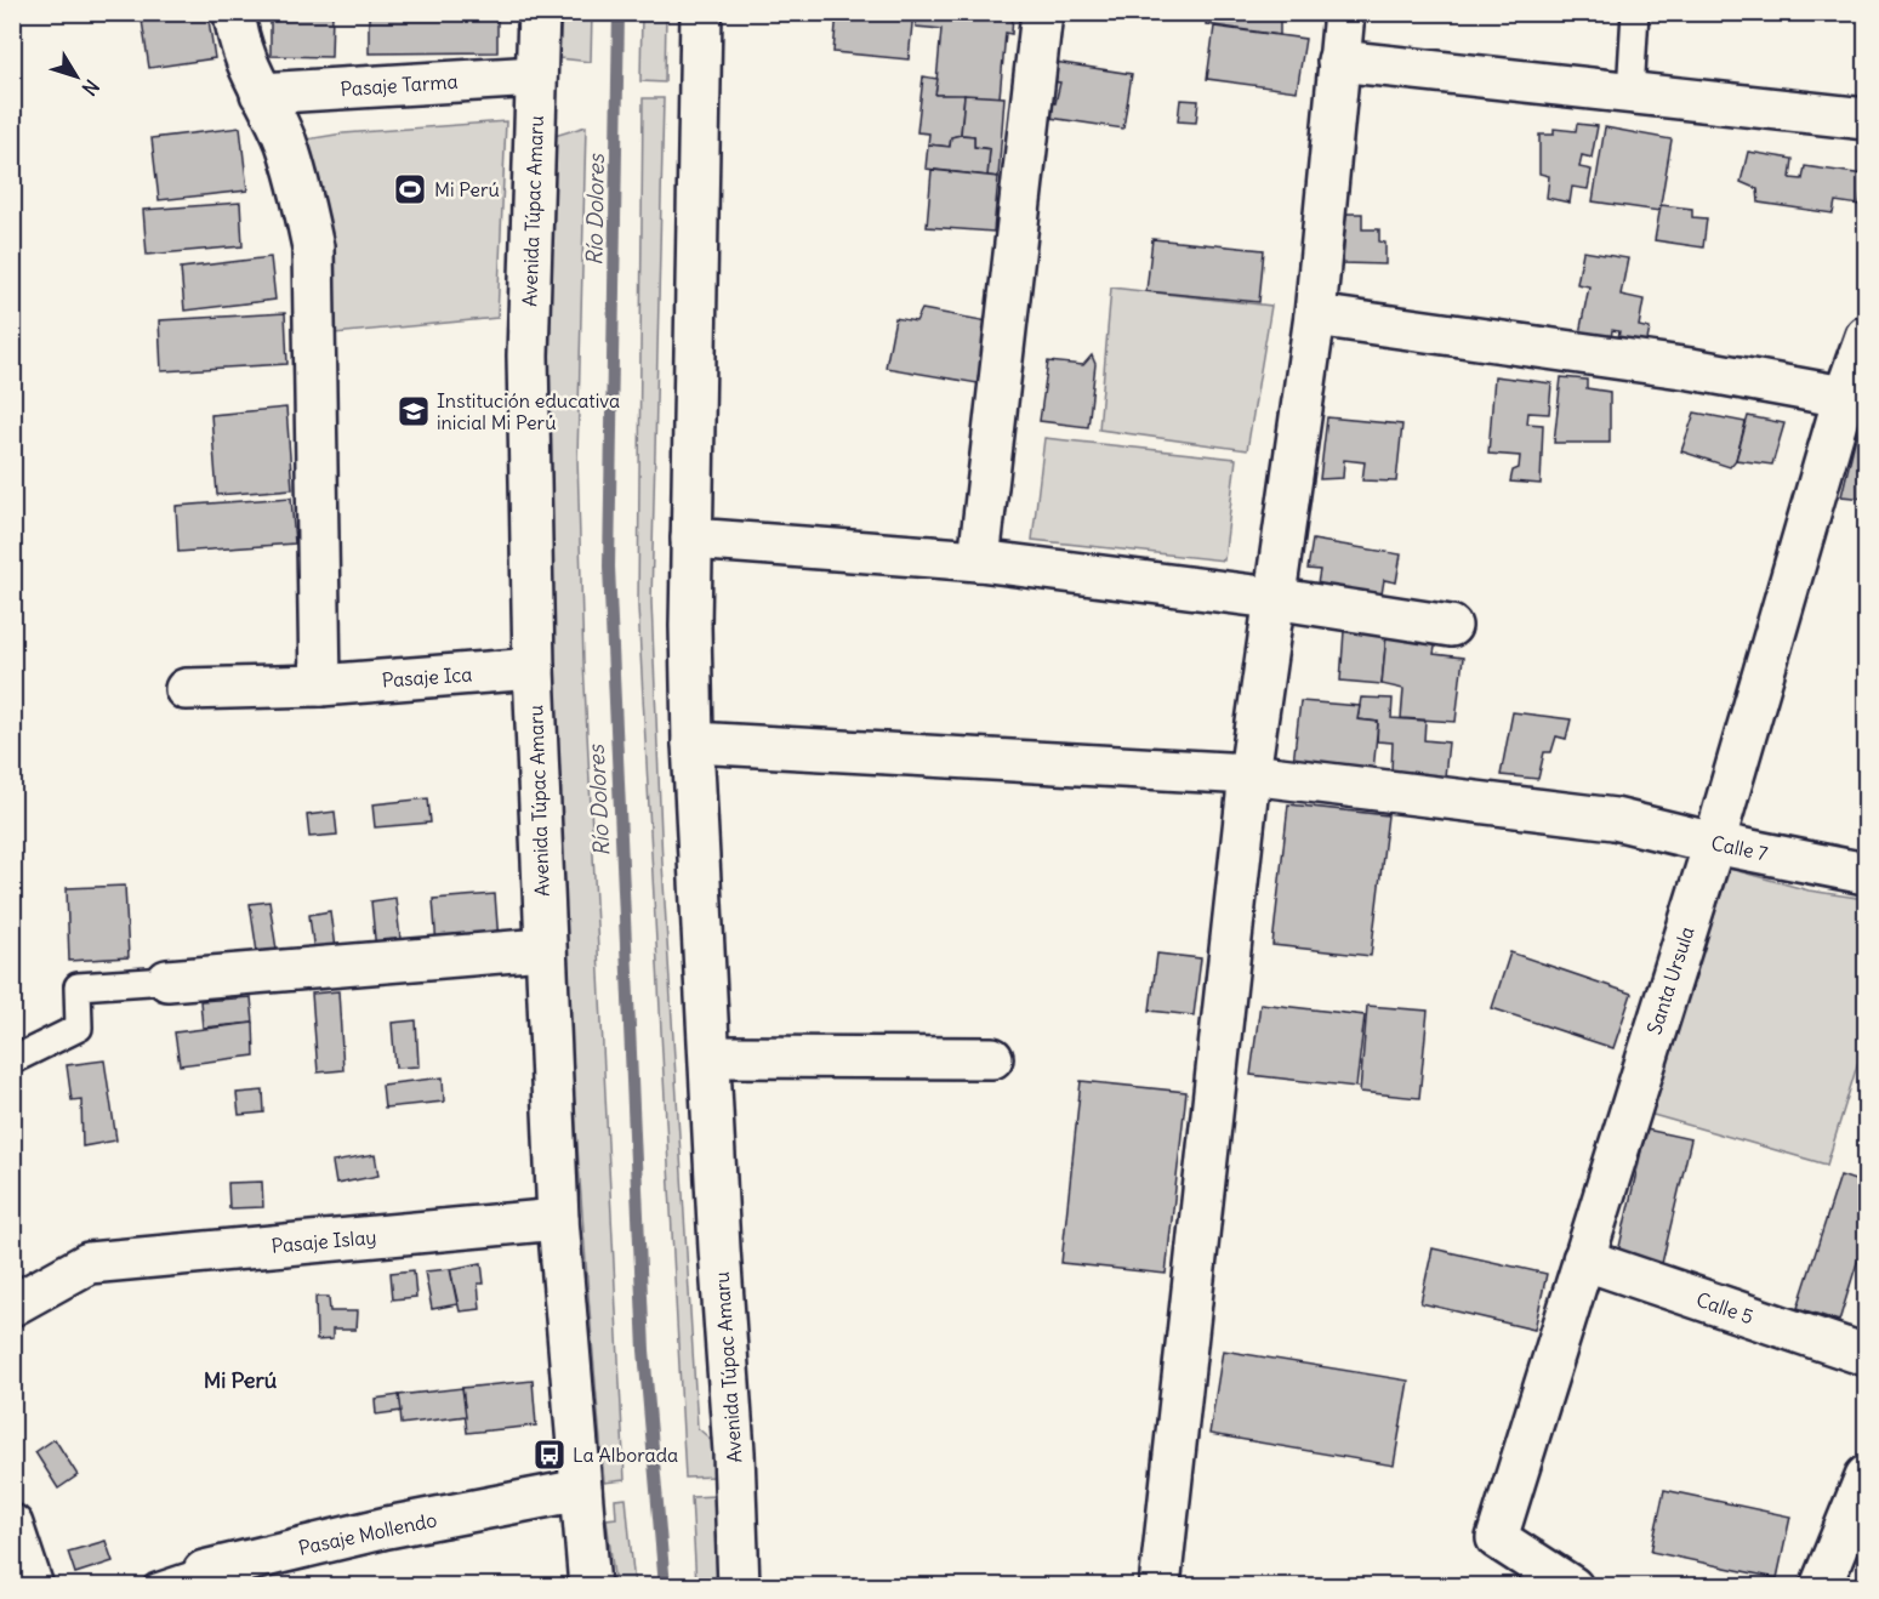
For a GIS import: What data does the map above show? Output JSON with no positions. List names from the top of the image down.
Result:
{
  "streets": {
    "street": [
      "Pasaje Tarma",
      "Avenida Túpac Amaru",
      "Pasaje Ica",
      "Calle 7",
      "Santa Ursula",
      "Pasaje Islay",
      "Calle 5",
      "Pasaje Mollendo"
    ]
  },
  "crossings": [
    ["Pasaje Tarma", "Avenida Túpac Amaru"],
    ["Avenida Túpac Amaru", "Pasaje Ica"],
    ["Avenida Túpac Amaru", "Calle 7"],
    ["Avenida Túpac Amaru", "Pasaje Islay"],
    ["Avenida Túpac Amaru", "Pasaje Mollendo"],
    ["Calle 7", "Santa Ursula"],
    ["Santa Ursula", "Calle 5"]
  ],
  "districts": ["Mi Perú"],
  "water": ["Río Dolores"],
  "places": {
    "sports": ["Mi Perú"],
    "school or university": ["Institución educativa inicial Mi Perú"],
    "bus stop": ["La Alborada"]
  },
  "north": "bottom right"
}
